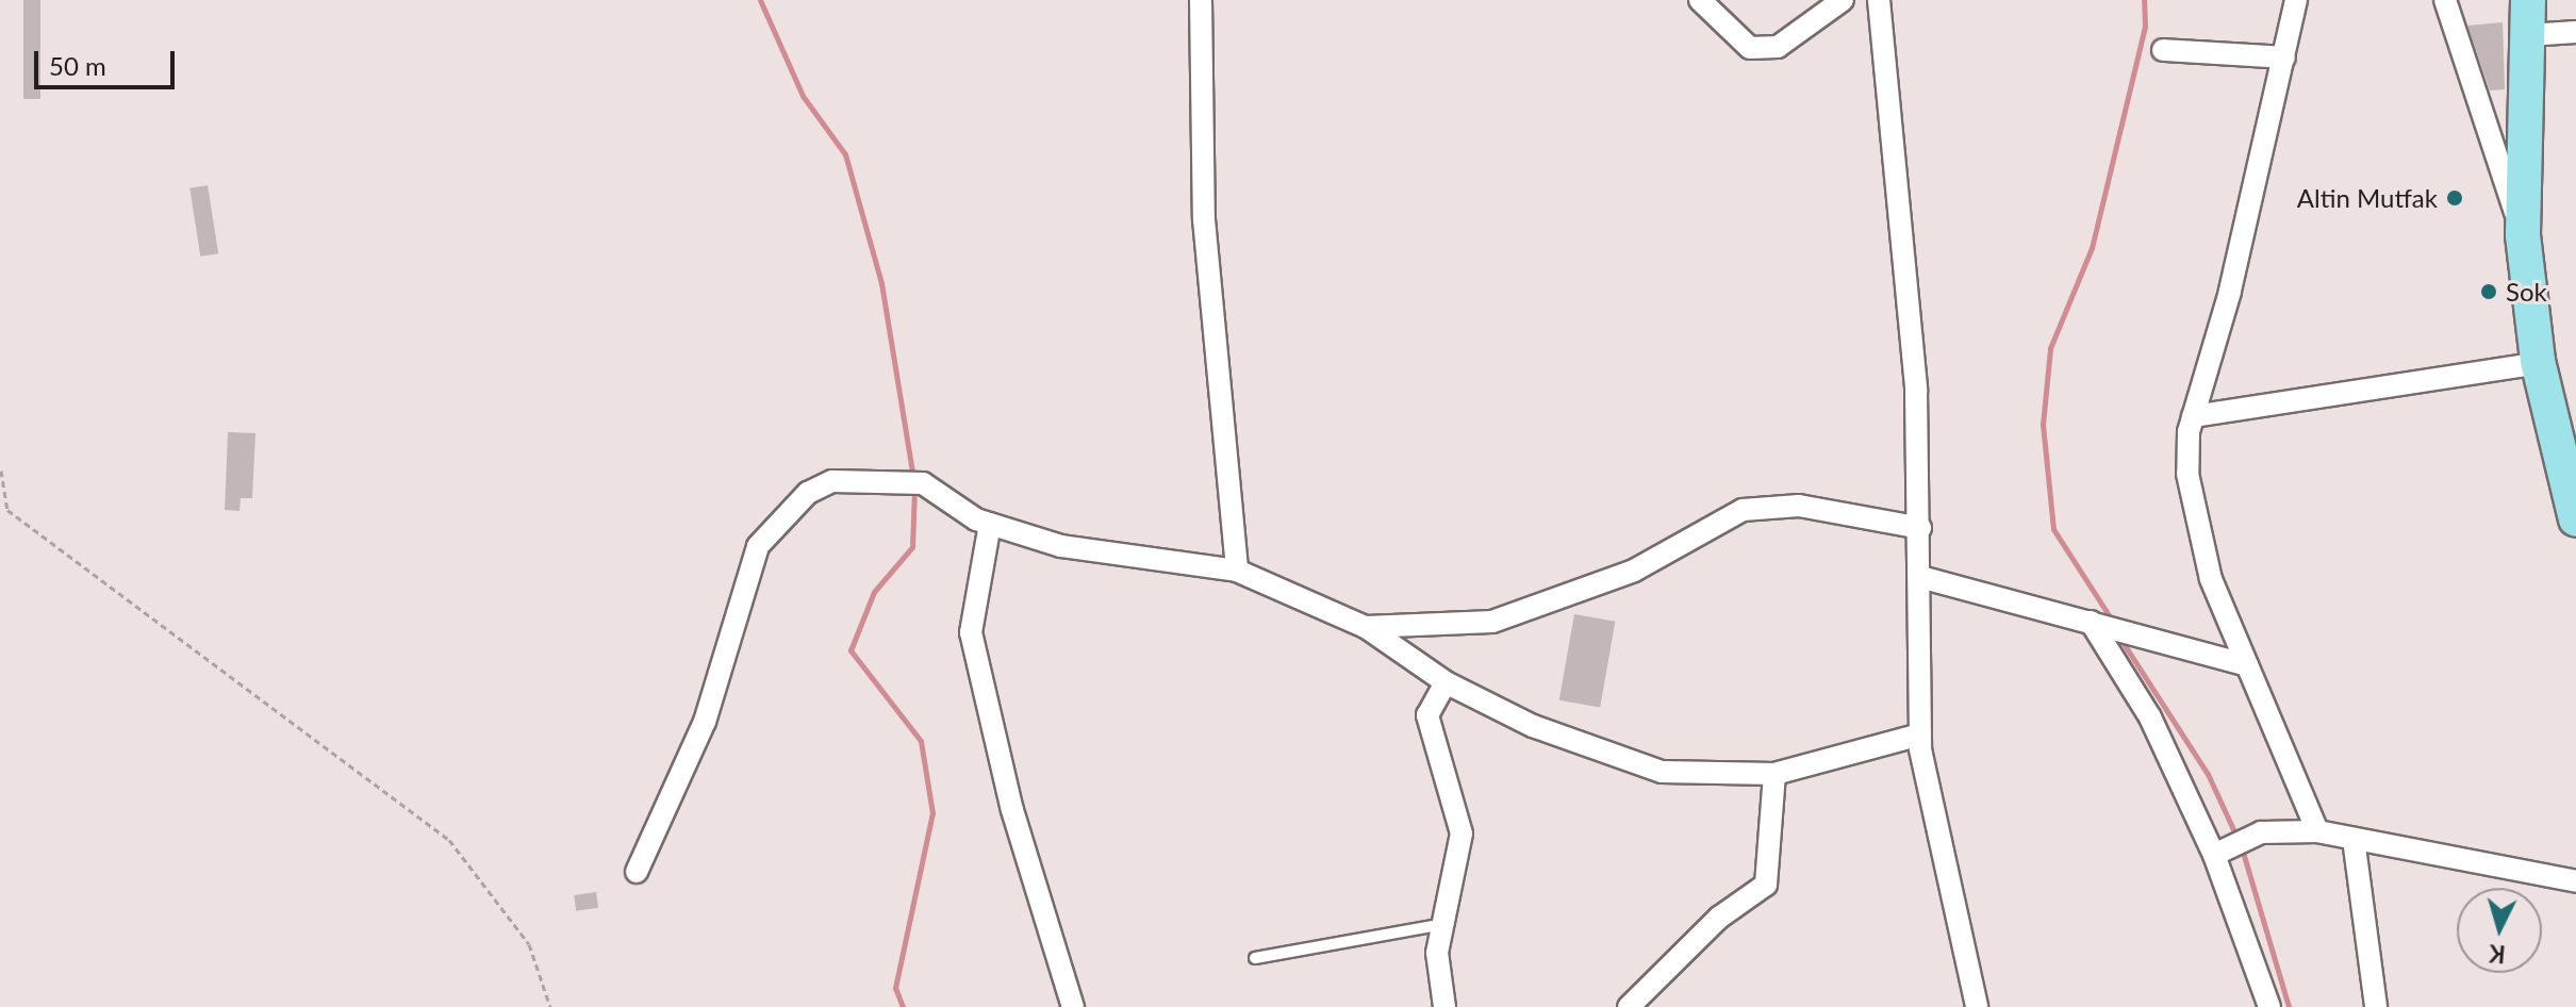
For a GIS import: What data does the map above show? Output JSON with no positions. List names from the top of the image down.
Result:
{
  "places": ["Altin Mutfak", "Sok"],
  "scale_bar": "50 m",
  "north": "bottom"
}
